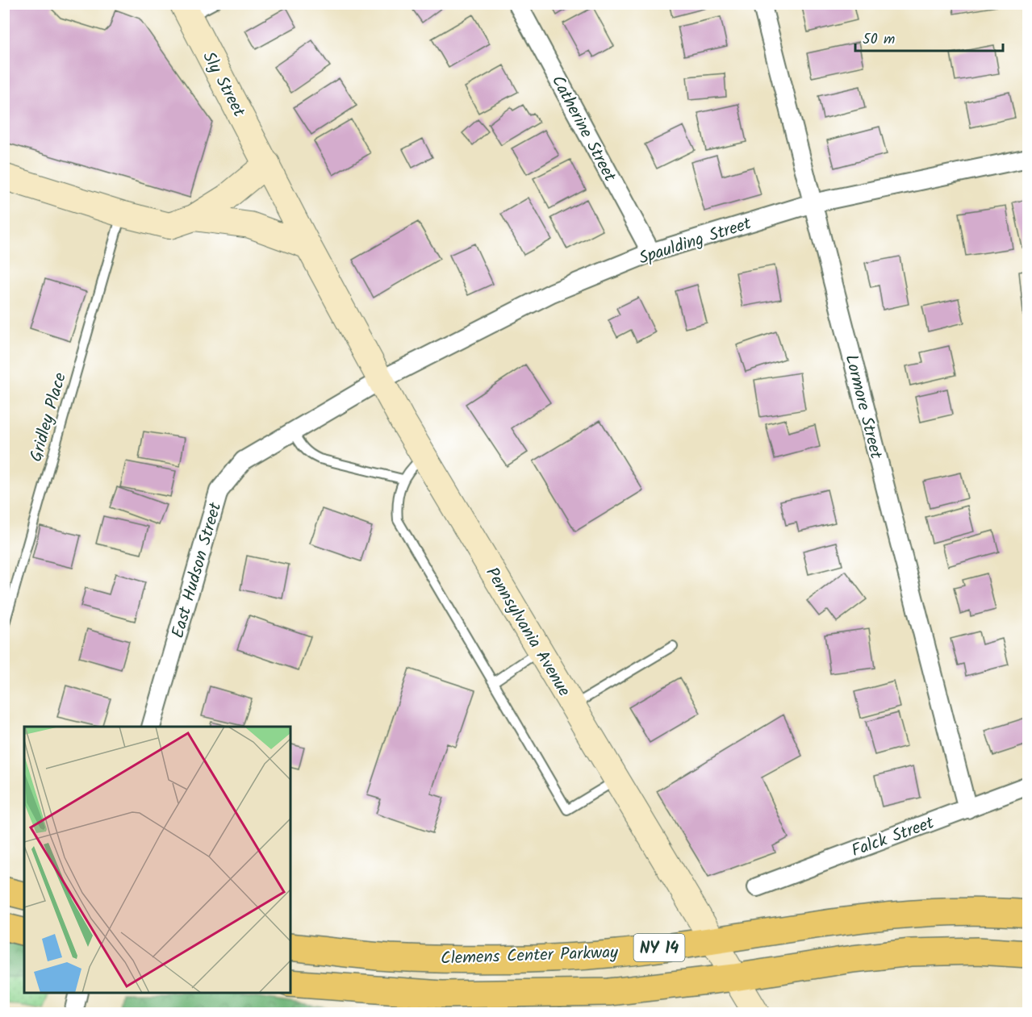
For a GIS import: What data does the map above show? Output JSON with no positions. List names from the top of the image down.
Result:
{
  "streets": {
    "main road": [
      "Sly Street",
      "Pennsylvania Avenue",
      "NY 14",
      "Clemens Center Parkway"
    ],
    "street": [
      "Catherine Street",
      "Spaulding Street",
      "Lormore Street",
      "East Hudson Street",
      "Falck Street"
    ],
    "lane": ["Gridley Place"]
  },
  "crossings": [
    ["Sly Street", "Pennsylvania Avenue"],
    ["Catherine Street", "Spaulding Street"],
    ["Spaulding Street", "Lormore Street"],
    ["Spaulding Street", "East Hudson Street"],
    ["Spaulding Street", "Pennsylvania Avenue"],
    ["Lormore Street", "Falck Street"],
    ["East Hudson Street", "Pennsylvania Avenue"],
    ["Pennsylvania Avenue", "NY 14"],
    ["Pennsylvania Avenue", "Clemens Center Parkway"]
  ],
  "scale_bar": "50 m"
}
